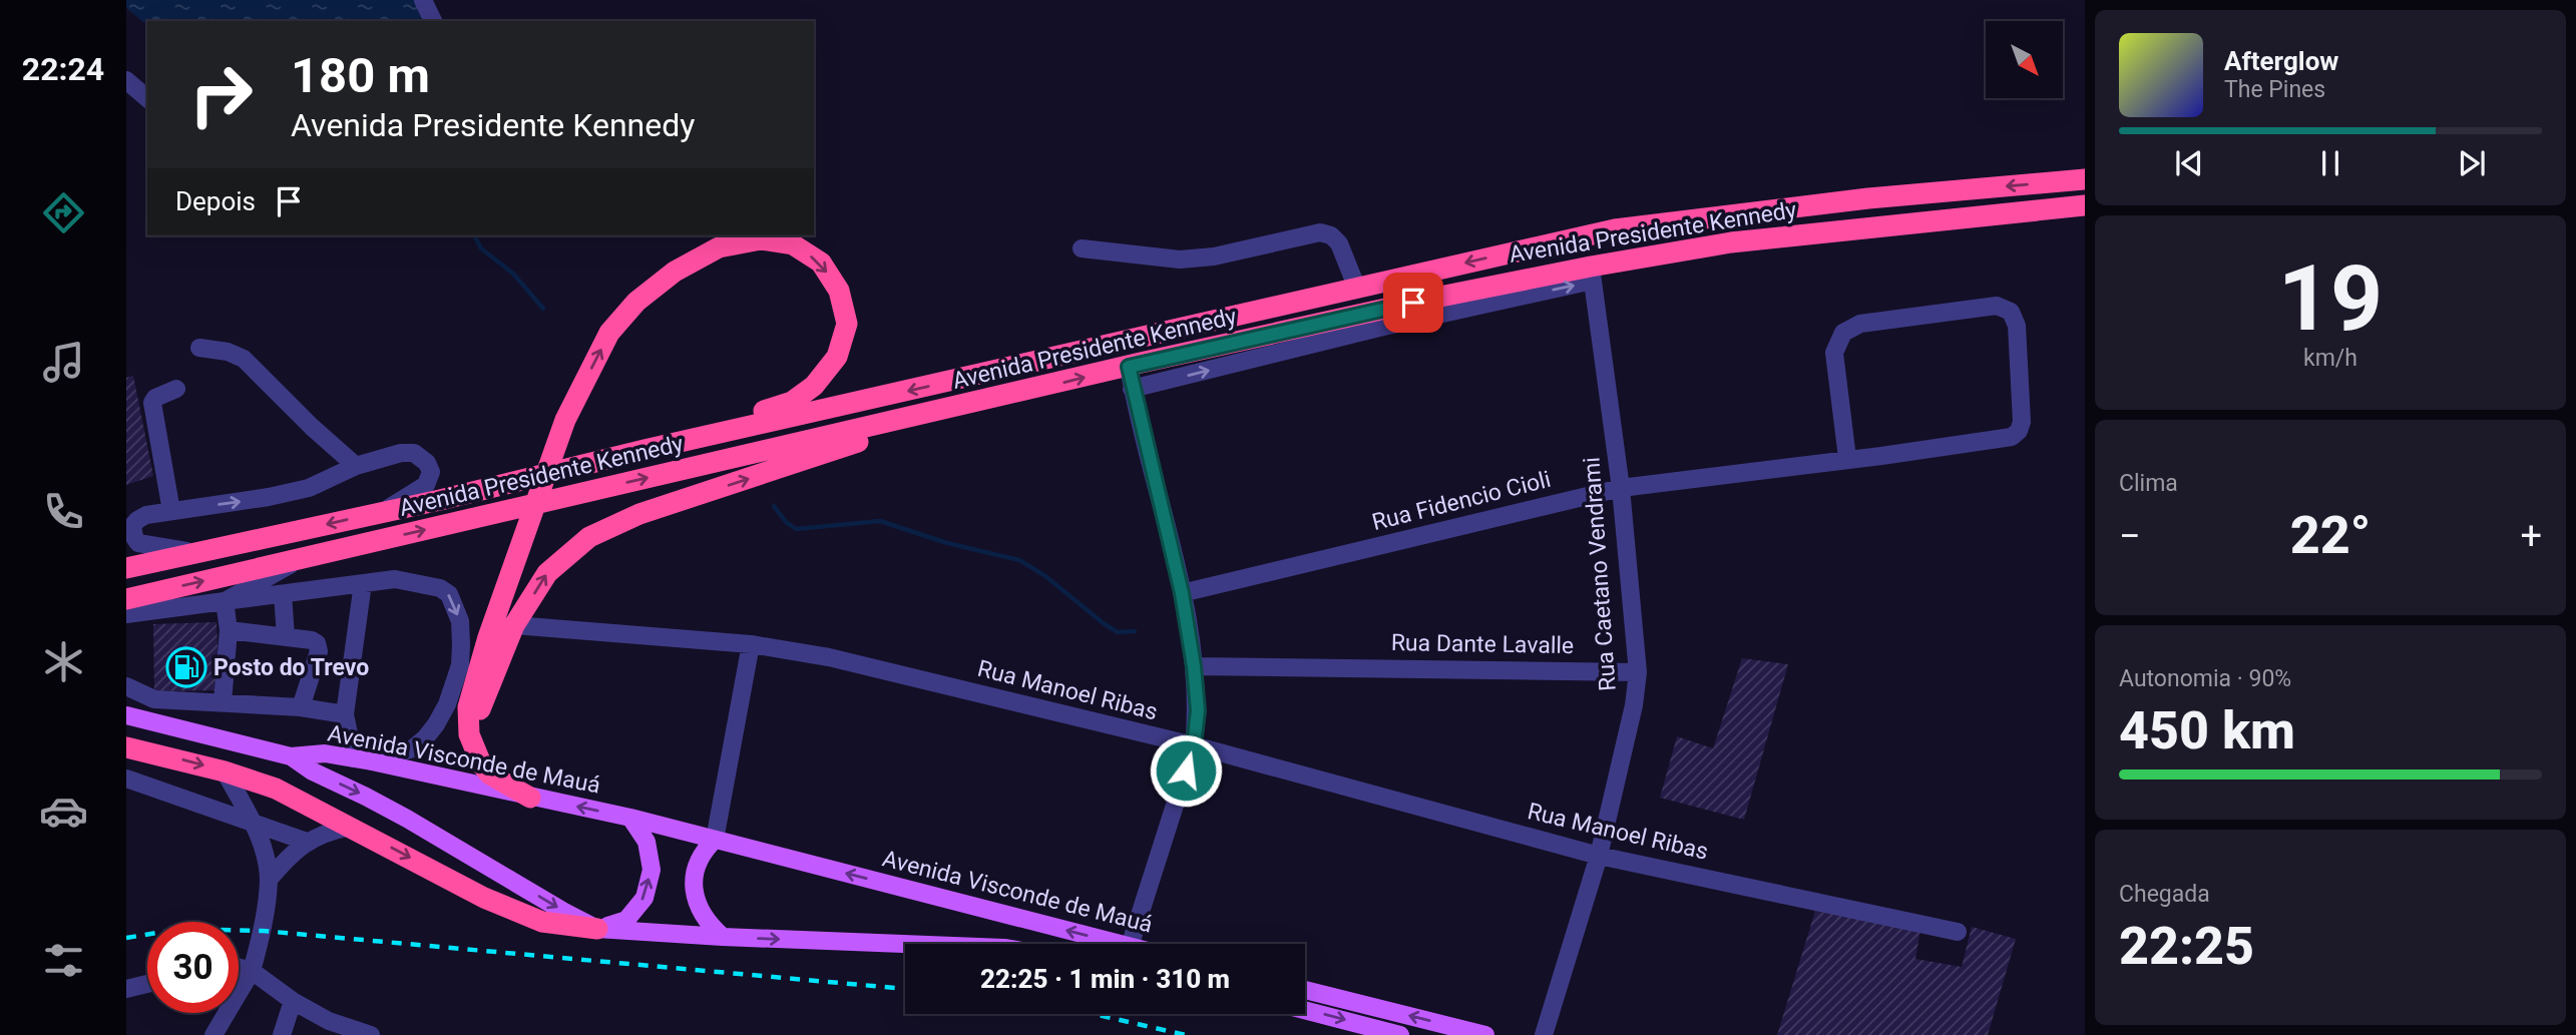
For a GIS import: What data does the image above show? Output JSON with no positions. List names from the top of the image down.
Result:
{
  "streets": {
    "highway": ["Avenida Presidente Kennedy"],
    "main road": ["Avenida Visconde de Mauá"],
    "street": [
      "Rua Fidencio Cioli",
      "Rua Caetano Vendrami",
      "Rua Dante Lavalle",
      "Rua Manoel Ribas"
    ]
  },
  "crossings": [
    ["Avenida Presidente Kennedy", "Rua Caetano Vendrami"],
    ["Rua Fidencio Cioli", "Rua Caetano Vendrami"],
    ["Rua Caetano Vendrami", "Rua Dante Lavalle"],
    ["Rua Caetano Vendrami", "Rua Manoel Ribas"]
  ],
  "places": {
    "fuel station": ["Posto do Trevo"]
  },
  "north": "bottom right",
  "page": {
    "tabs": "22:24",
    "turn": ["180 m", "Avenida Presidente Kennedy"],
    "song": ["Afterglow", "The Pines"],
    "then": "Depois",
    "tile": [
      ["19", "km/h"],
      "Clima",
      ["Autonomia · 90%", "450 km"],
      ["Chegada", "22:25"]
    ],
    "heat": ["−", "22°", "+"],
    "limit": "30",
    "trip": "22:25 · 1 min · 310 m"
  }
}
